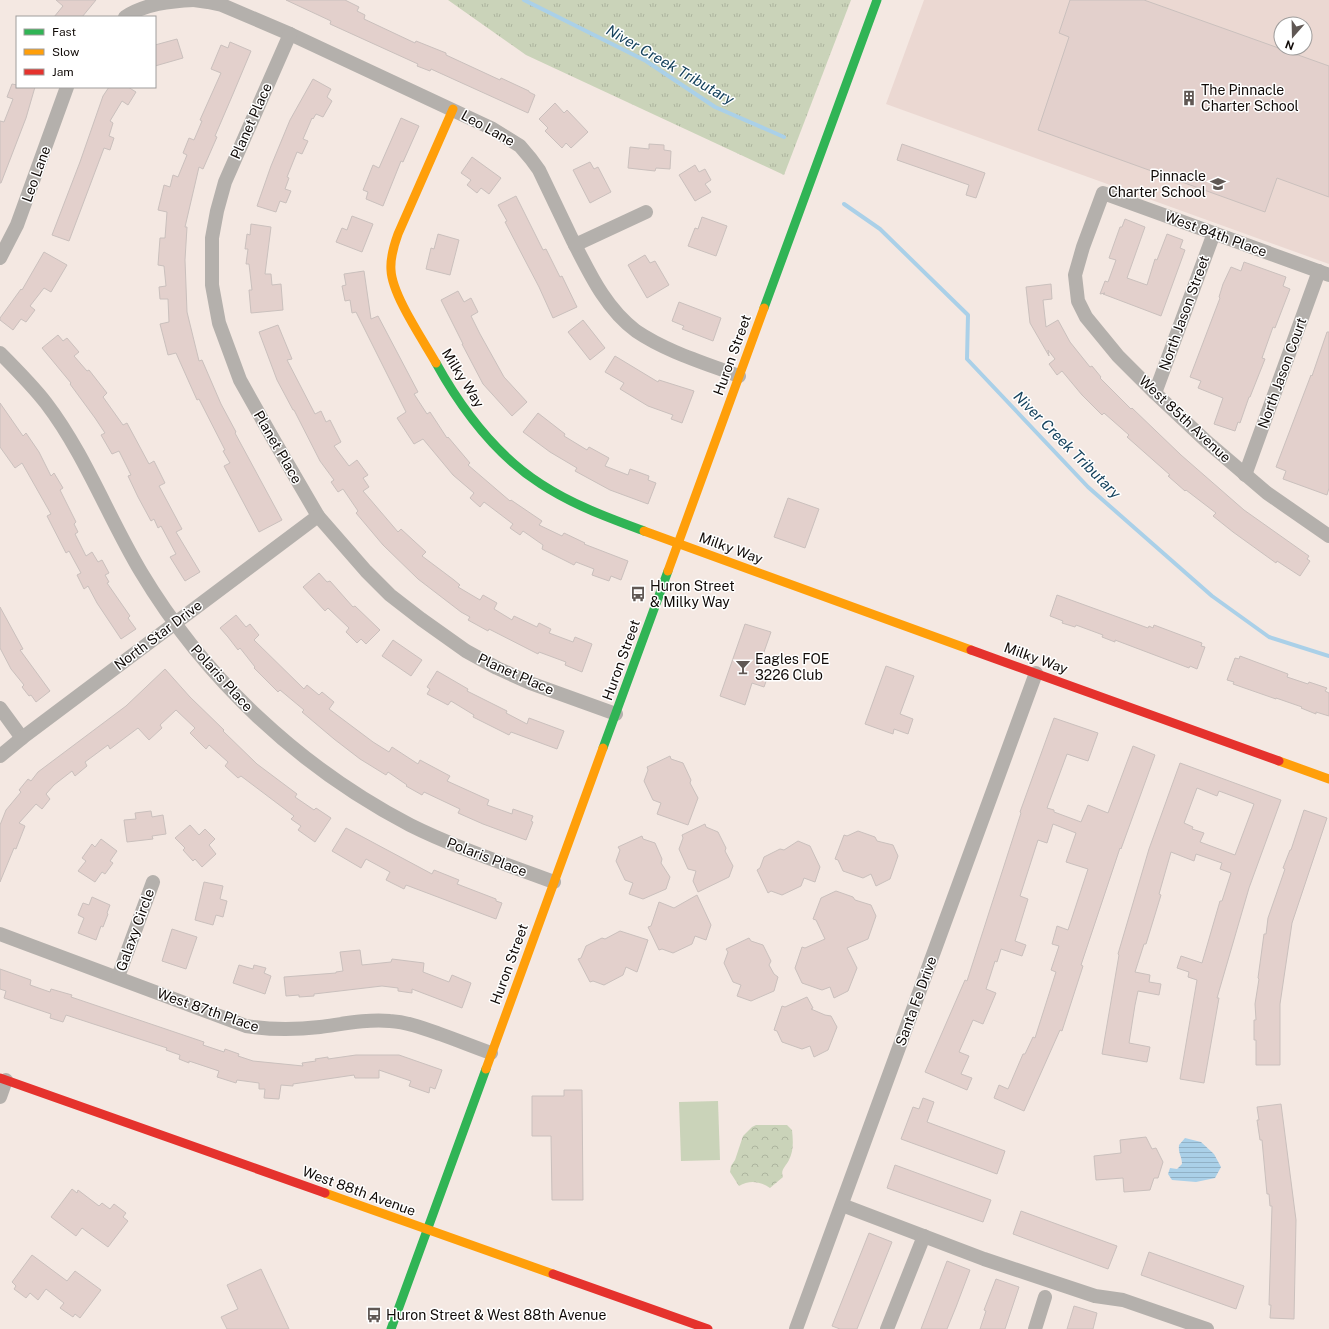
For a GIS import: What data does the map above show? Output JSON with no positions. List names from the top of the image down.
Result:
{
  "streets": {
    "main road": ["Huron Street", "Milky Way", "West 88th Avenue"],
    "street": [
      "Planet Place",
      "Leo Lane",
      "West 84th Place",
      "North Jason Street",
      "North Jason Court",
      "West 85th Avenue",
      "North Star Drive",
      "Polaris Place",
      "Galaxy Circle",
      "Santa Fe Drive",
      "West 87th Place"
    ]
  },
  "crossings": [
    ["Planet Place", "Leo Lane"],
    ["Planet Place", "Huron Street"],
    ["Planet Place", "North Star Drive"],
    ["Leo Lane", "Huron Street"],
    ["Leo Lane", "Milky Way"],
    ["West 84th Place", "North Jason Street"],
    ["West 84th Place", "North Jason Court"],
    ["West 84th Place", "West 85th Avenue"],
    ["North Jason Street", "West 85th Avenue"],
    ["Huron Street", "Milky Way"],
    ["Huron Street", "Polaris Place"],
    ["Huron Street", "West 87th Place"],
    ["Huron Street", "West 88th Avenue"],
    ["North Jason Court", "West 85th Avenue"],
    ["Milky Way", "Santa Fe Drive"],
    ["North Star Drive", "Polaris Place"],
    ["Galaxy Circle", "West 87th Place"]
  ],
  "water": ["Niver Creek Tributary"],
  "places": {
    "building": ["The Pinnacle Charter School"],
    "school or university": ["Pinnacle Charter School"],
    "bus stop": ["Huron Street & Milky Way", "Huron Street & West 88th Avenue"],
    "bar": ["Eagles FOE 3226 Club"]
  },
  "legend": ["Fast", "Slow", "Jam"],
  "north": "bottom"
}
